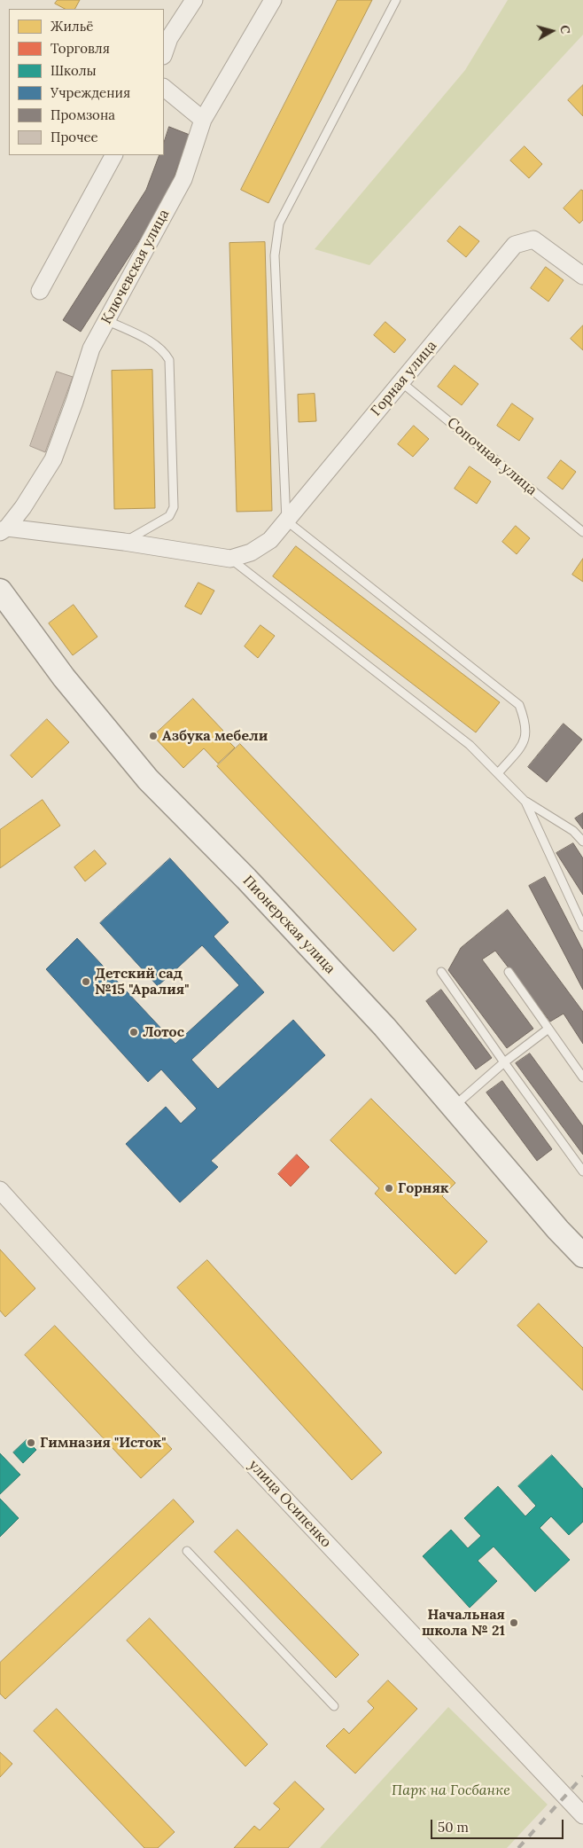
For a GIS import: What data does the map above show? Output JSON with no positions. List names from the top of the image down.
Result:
{
  "streets": {
    "main road": ["Пионерская улица"],
    "street": ["Ключевская улица", "Горная улица", "улица Осипенко"],
    "lane": ["Сопочная улица"]
  },
  "crossings": [
    ["Горная улица", "Сопочная улица"]
  ],
  "parks": ["Парк на Госбанке"],
  "places": [
    "Азбука мебели",
    "Детский сад №15 \"Аралия\"",
    "Лотос",
    "Горняк",
    "Гимназия \"Исток\"",
    "Начальная школа № 21"
  ],
  "legend": [
    "Жильё",
    "Торговля",
    "Школы",
    "Учреждения",
    "Промзона",
    "Прочее"
  ],
  "scale_bar": "50 m",
  "north": "right"
}
